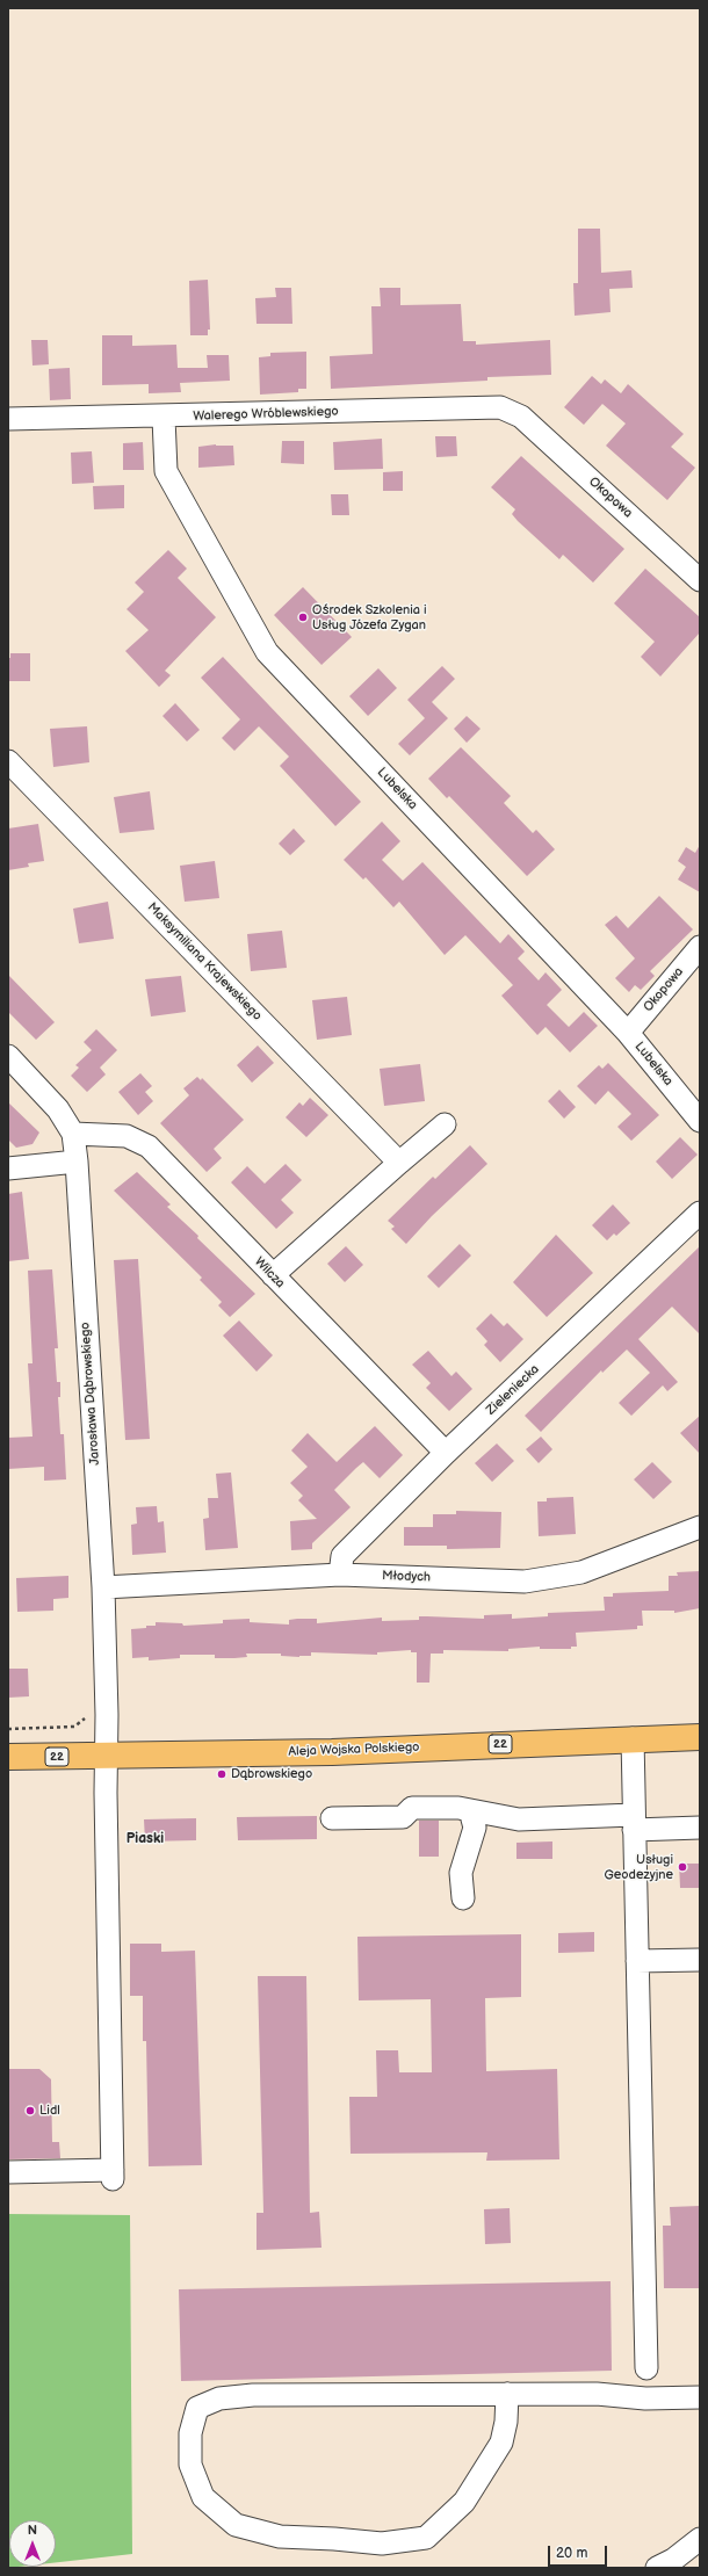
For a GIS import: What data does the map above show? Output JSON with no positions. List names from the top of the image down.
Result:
{
  "streets": {
    "main road": ["22", "Aleja Wojska Polskiego"],
    "street": [
      "Walerego Wróblewskiego",
      "Okopowa",
      "Lubelska",
      "Maksymiliana Krajewskiego",
      "Wilcza",
      "Zieleniecka",
      "Jarosława Dąbrowskiego",
      "Młodych"
    ]
  },
  "crossings": [
    ["Walerego Wróblewskiego", "Okopowa"],
    ["Walerego Wróblewskiego", "Lubelska"],
    ["Okopowa", "Lubelska"],
    ["Wilcza", "Zieleniecka"],
    ["Wilcza", "Jarosława Dąbrowskiego"],
    ["Zieleniecka", "Młodych"],
    ["Jarosława Dąbrowskiego", "Młodych"],
    ["Jarosława Dąbrowskiego", "Aleja Wojska Polskiego"]
  ],
  "districts": ["Piaski"],
  "places": [
    "Ośrodek Szkolenia i Usług Józefa Zygan",
    "Dąbrowskiego",
    "Usługi Geodezyjne",
    "Lidl"
  ],
  "scale_bar": "20 m",
  "north": "top"
}
